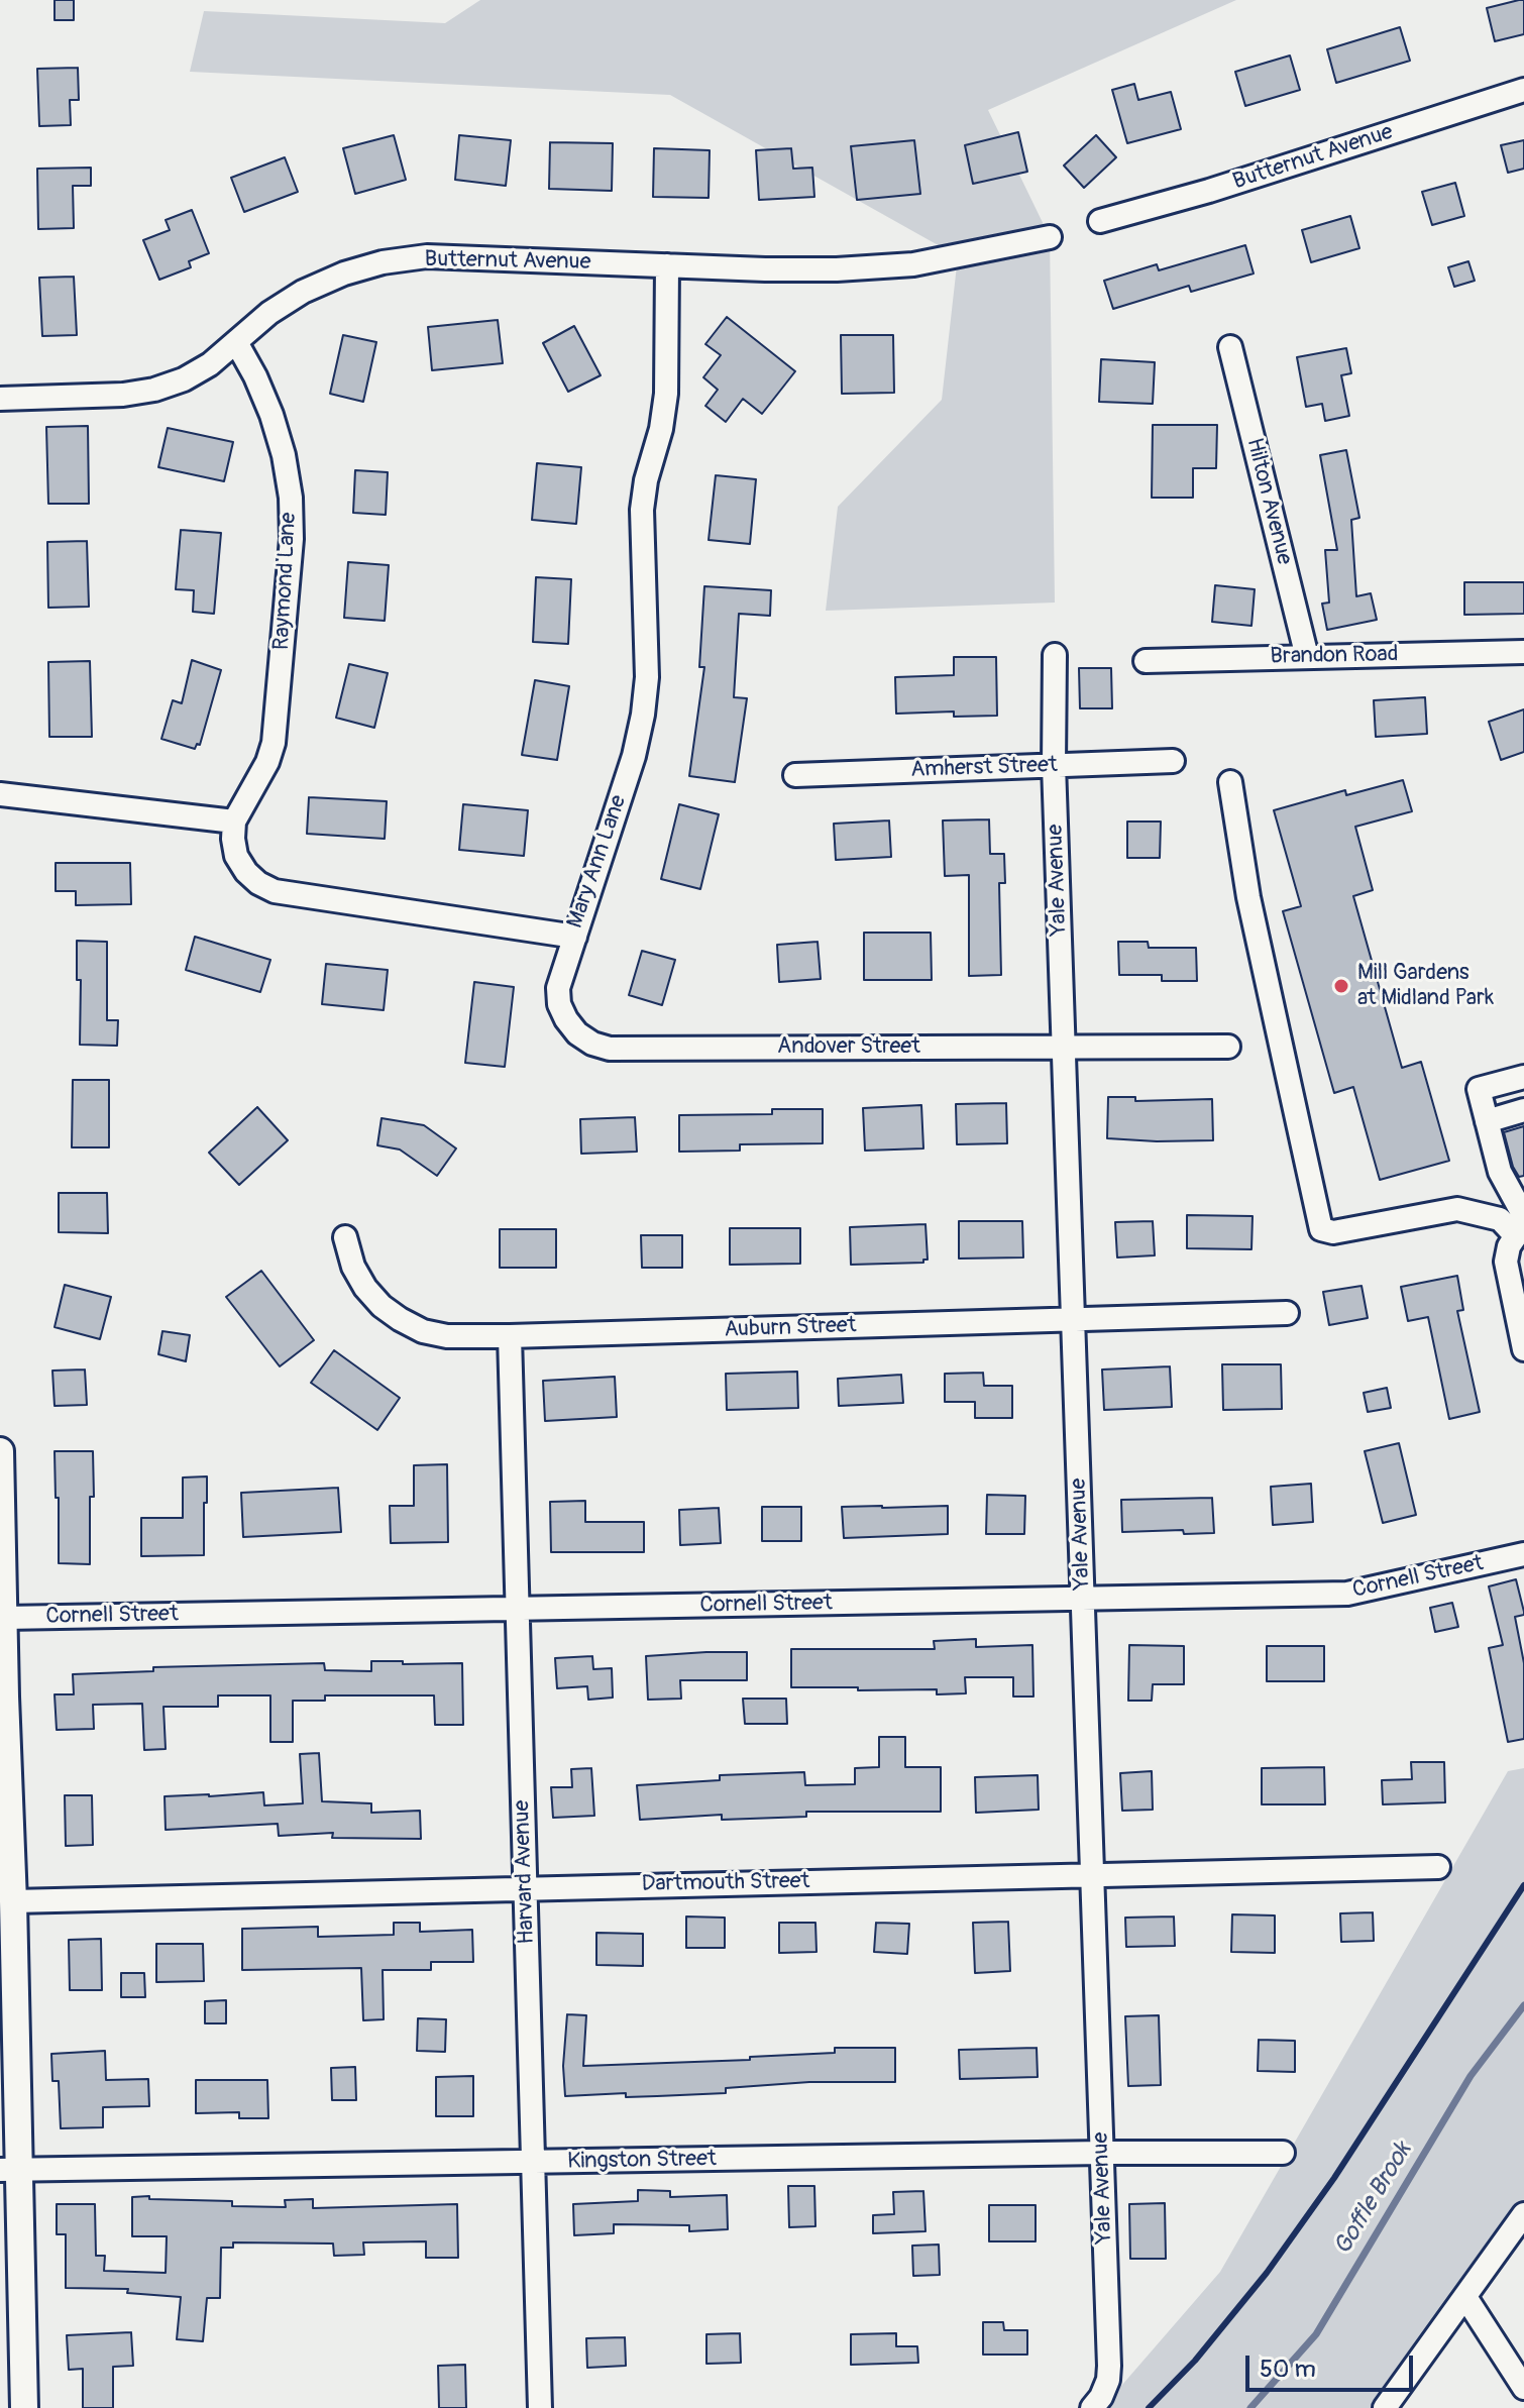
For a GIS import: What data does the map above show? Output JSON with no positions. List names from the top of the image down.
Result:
{
  "streets": {
    "street": [
      "Butternut Avenue",
      "Hilton Avenue",
      "Raymond Lane",
      "Brandon Road",
      "Amherst Street",
      "Mary Ann Lane",
      "Yale Avenue",
      "Andover Street",
      "Auburn Street",
      "Cornell Street",
      "Harvard Avenue",
      "Dartmouth Street",
      "Kingston Street"
    ]
  },
  "crossings": [
    ["Butternut Avenue", "Raymond Lane"],
    ["Butternut Avenue", "Mary Ann Lane"],
    ["Hilton Avenue", "Brandon Road"],
    ["Raymond Lane", "Mary Ann Lane"],
    ["Amherst Street", "Yale Avenue"],
    ["Mary Ann Lane", "Andover Street"],
    ["Yale Avenue", "Andover Street"],
    ["Yale Avenue", "Auburn Street"],
    ["Yale Avenue", "Cornell Street"],
    ["Yale Avenue", "Dartmouth Street"],
    ["Yale Avenue", "Kingston Street"],
    ["Auburn Street", "Harvard Avenue"],
    ["Cornell Street", "Harvard Avenue"],
    ["Harvard Avenue", "Dartmouth Street"],
    ["Harvard Avenue", "Kingston Street"]
  ],
  "water": ["Goffle Brook"],
  "places": ["Mill Gardens at Midland Park"],
  "scale_bar": "50 m"
}
